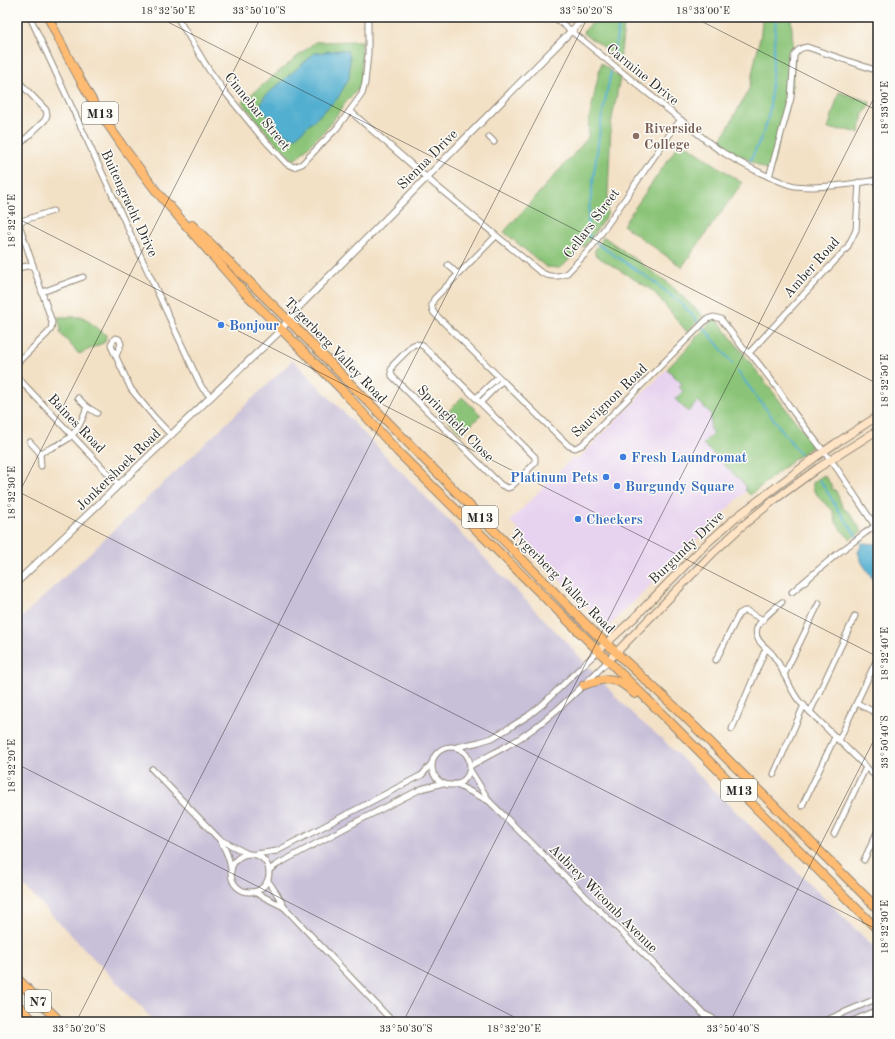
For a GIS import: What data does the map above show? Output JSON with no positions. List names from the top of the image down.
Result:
{
  "streets": {
    "highway": ["N7"],
    "main road": ["M13", "Tygerberg Valley Road", "Burgundy Drive"],
    "street": [
      "Carmine Drive",
      "Cinnebar Street",
      "Sienna Drive",
      "Buitengracht Drive",
      "Cellars Street",
      "Amber Road",
      "Sauvignon Road",
      "Baines Road",
      "Springfield Close",
      "Jonkershoek Road",
      "Aubrey Wicomb Avenue"
    ]
  },
  "crossings": [
    ["Carmine Drive", "Sienna Drive"],
    ["Carmine Drive", "Cellars Street"],
    ["Carmine Drive", "Amber Road"],
    ["Cinnebar Street", "Cellars Street"],
    ["Sienna Drive", "Cellars Street"],
    ["Sienna Drive", "Tygerberg Valley Road"],
    ["Buitengracht Drive", "Jonkershoek Road"],
    ["Cellars Street", "Sauvignon Road"],
    ["Amber Road", "Sauvignon Road"],
    ["Tygerberg Valley Road", "Jonkershoek Road"],
    ["Tygerberg Valley Road", "Burgundy Drive"],
    ["Sauvignon Road", "Burgundy Drive"],
    ["Baines Road", "Jonkershoek Road"]
  ],
  "places": [
    "Riverside College",
    "Bonjour",
    "Fresh Laundromat",
    "Platinum Pets",
    "Burgundy Square",
    "Checkers"
  ],
  "coordinates": [
    "18°32'50\"E",
    "33°50'10\"S",
    "33°50'20\"S",
    "18°33'00\"E",
    "18°32'40\"E",
    "18°32'30\"E",
    "33°50'40\"S",
    "18°32'20\"E",
    "33°50'30\"S"
  ]
}
